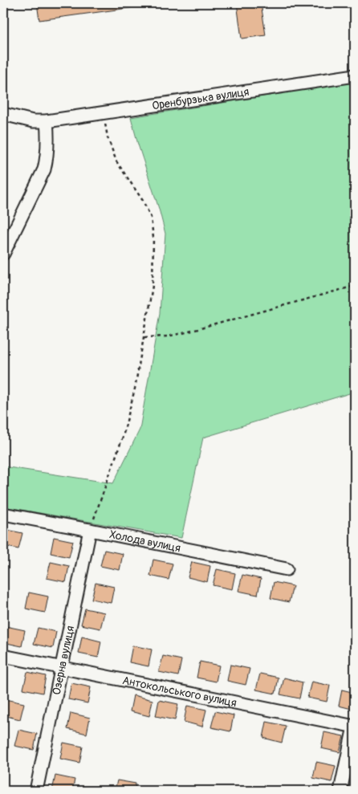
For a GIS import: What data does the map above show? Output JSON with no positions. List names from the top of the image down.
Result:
{
  "streets": {
    "street": [
      "Оренбурзька вулиця",
      "Холода вулиця",
      "Озерна вулиця",
      "Антокольського вулиця"
    ]
  },
  "crossings": [
    ["Холода вулиця", "Озерна вулиця"],
    ["Озерна вулиця", "Антокольського вулиця"]
  ]
}
